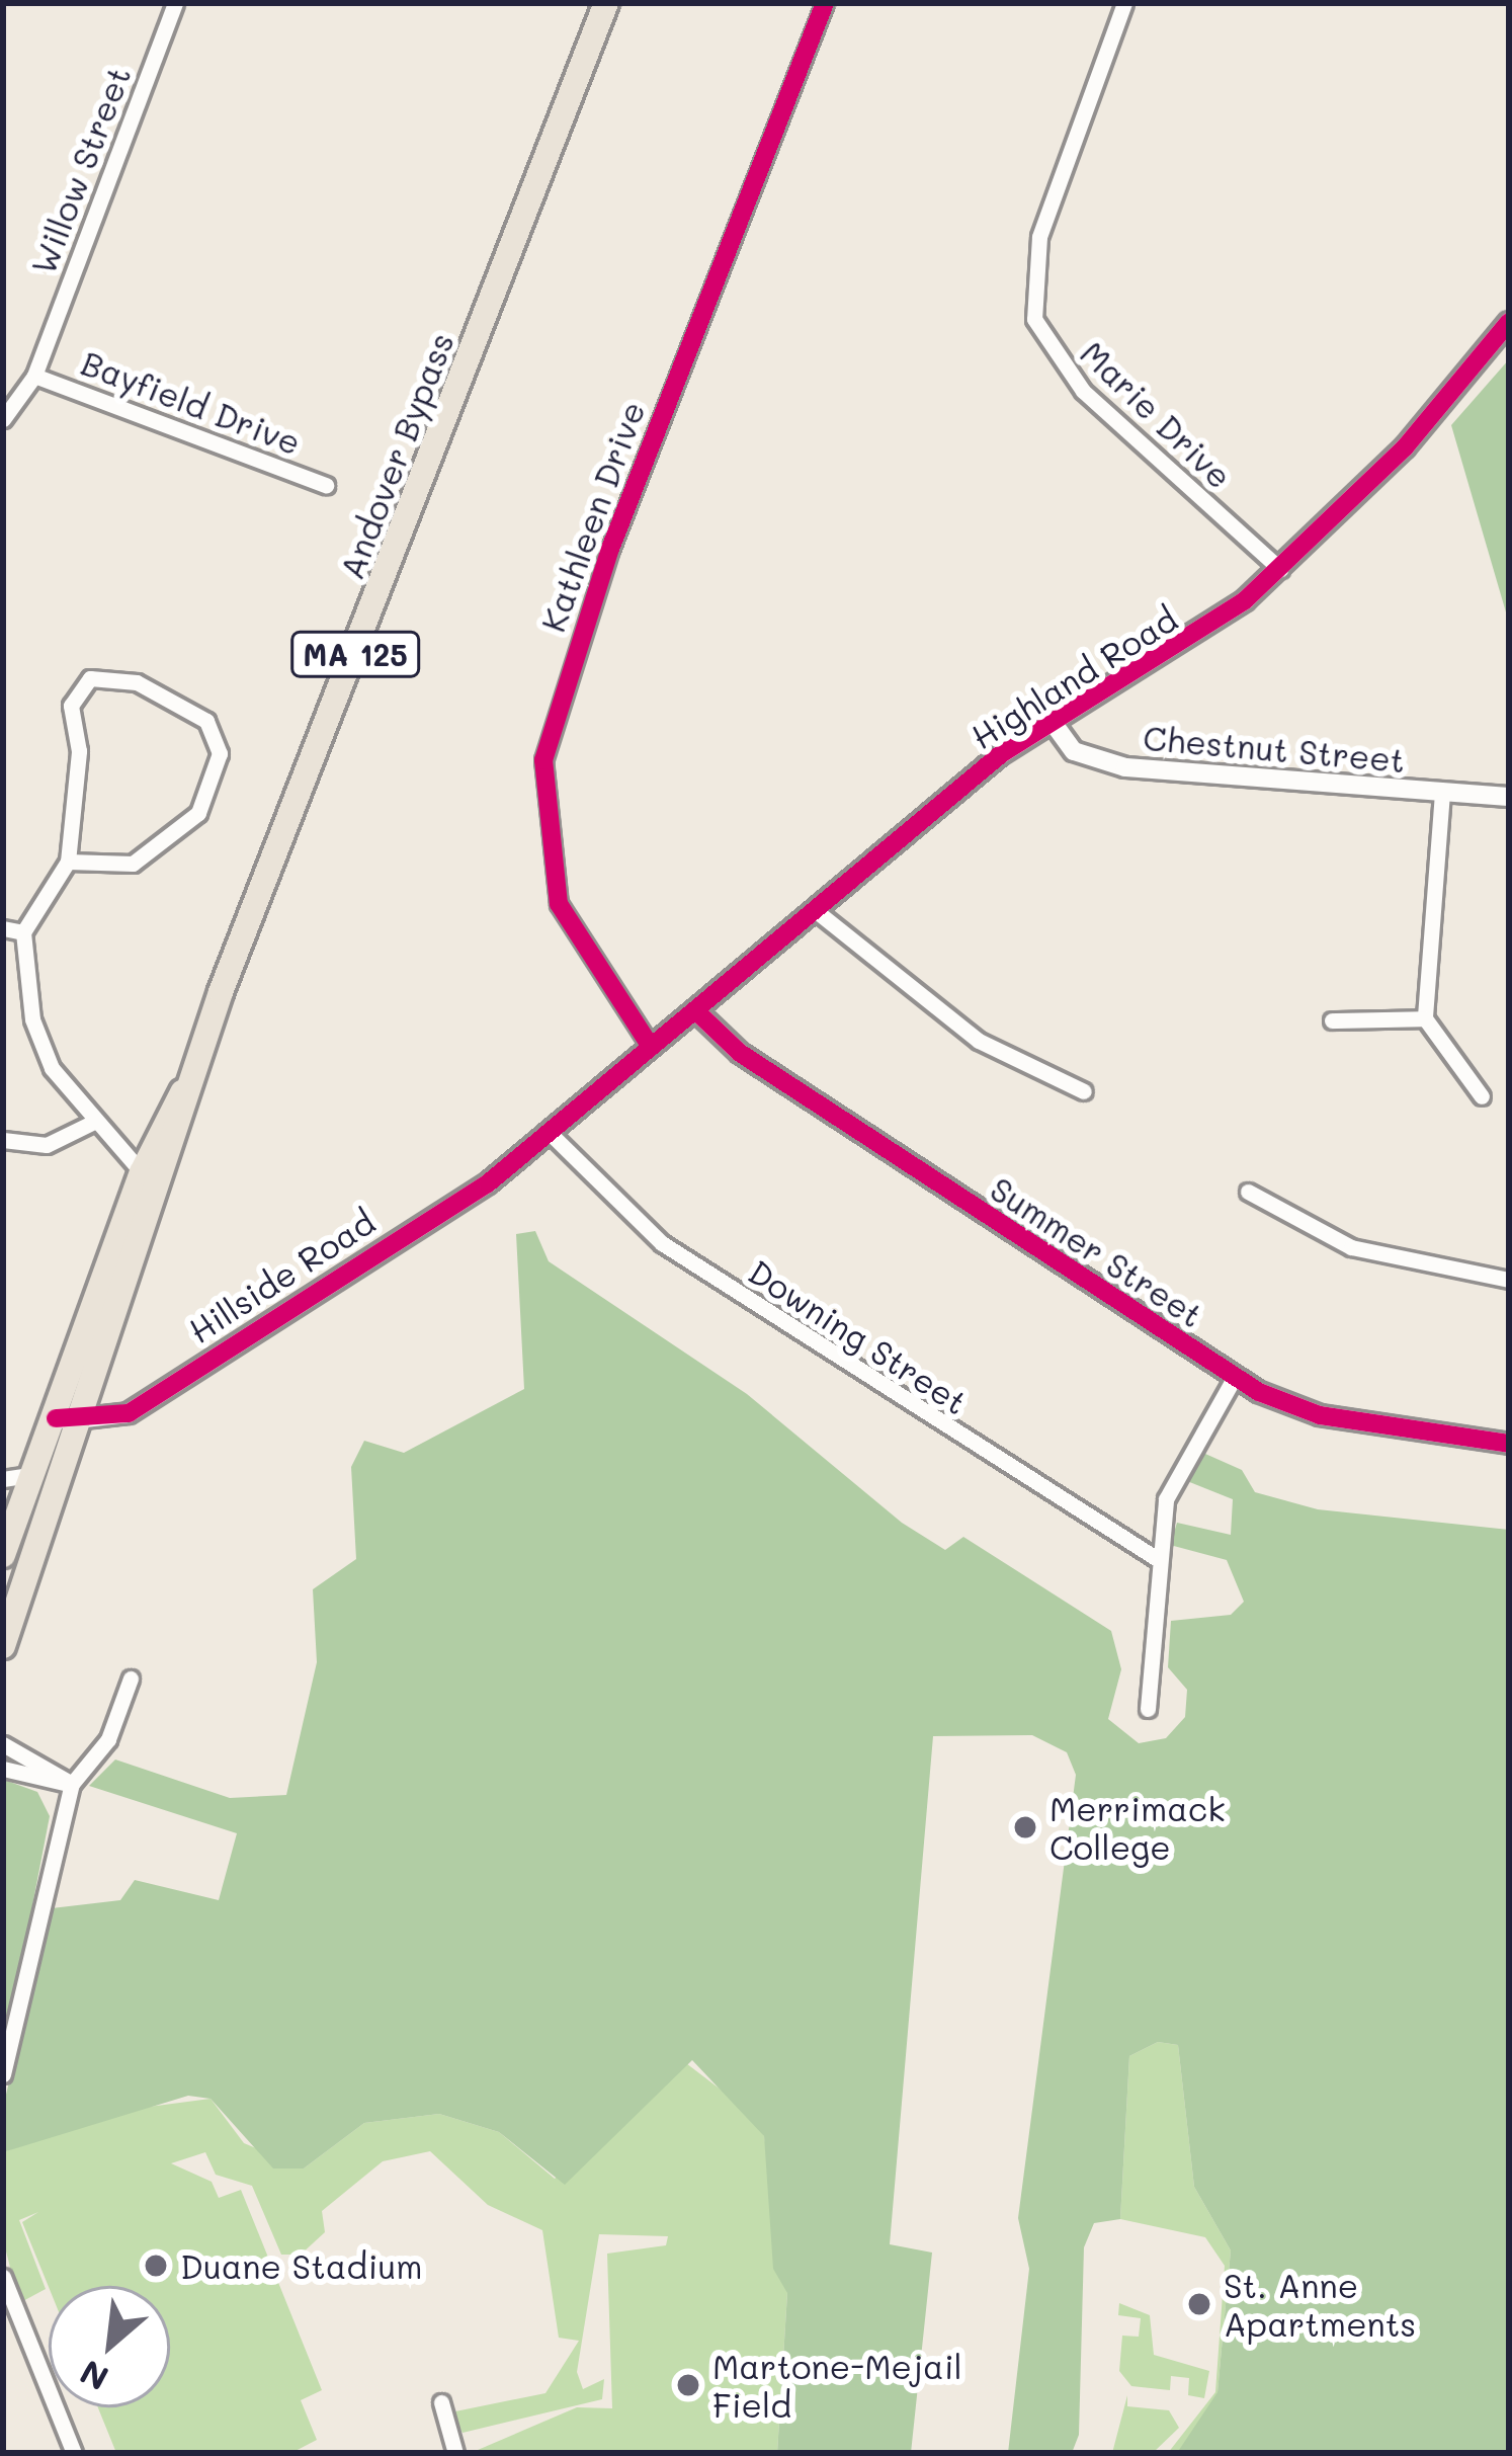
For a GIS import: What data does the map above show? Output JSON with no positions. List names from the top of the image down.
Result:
{
  "streets": {
    "main road": ["Andover Bypass", "MA 125"],
    "street": [
      "Willow Street",
      "Bayfield Drive",
      "Marie Drive",
      "Kathleen Drive",
      "Highland Road",
      "Chestnut Street",
      "Summer Street",
      "Hillside Road",
      "Downing Street"
    ]
  },
  "crossings": [
    ["Willow Street", "Bayfield Drive"],
    ["Marie Drive", "Highland Road"],
    ["Andover Bypass", "Hillside Road"],
    ["Kathleen Drive", "Highland Road"],
    ["Highland Road", "Chestnut Street"],
    ["Highland Road", "Summer Street"],
    ["Highland Road", "Hillside Road"],
    ["Highland Road", "Downing Street"]
  ],
  "places": [
    "Merrimack College",
    "Duane Stadium",
    "St. Anne Apartments",
    "Martone-Mejail Field"
  ],
  "north": "bottom left"
}
